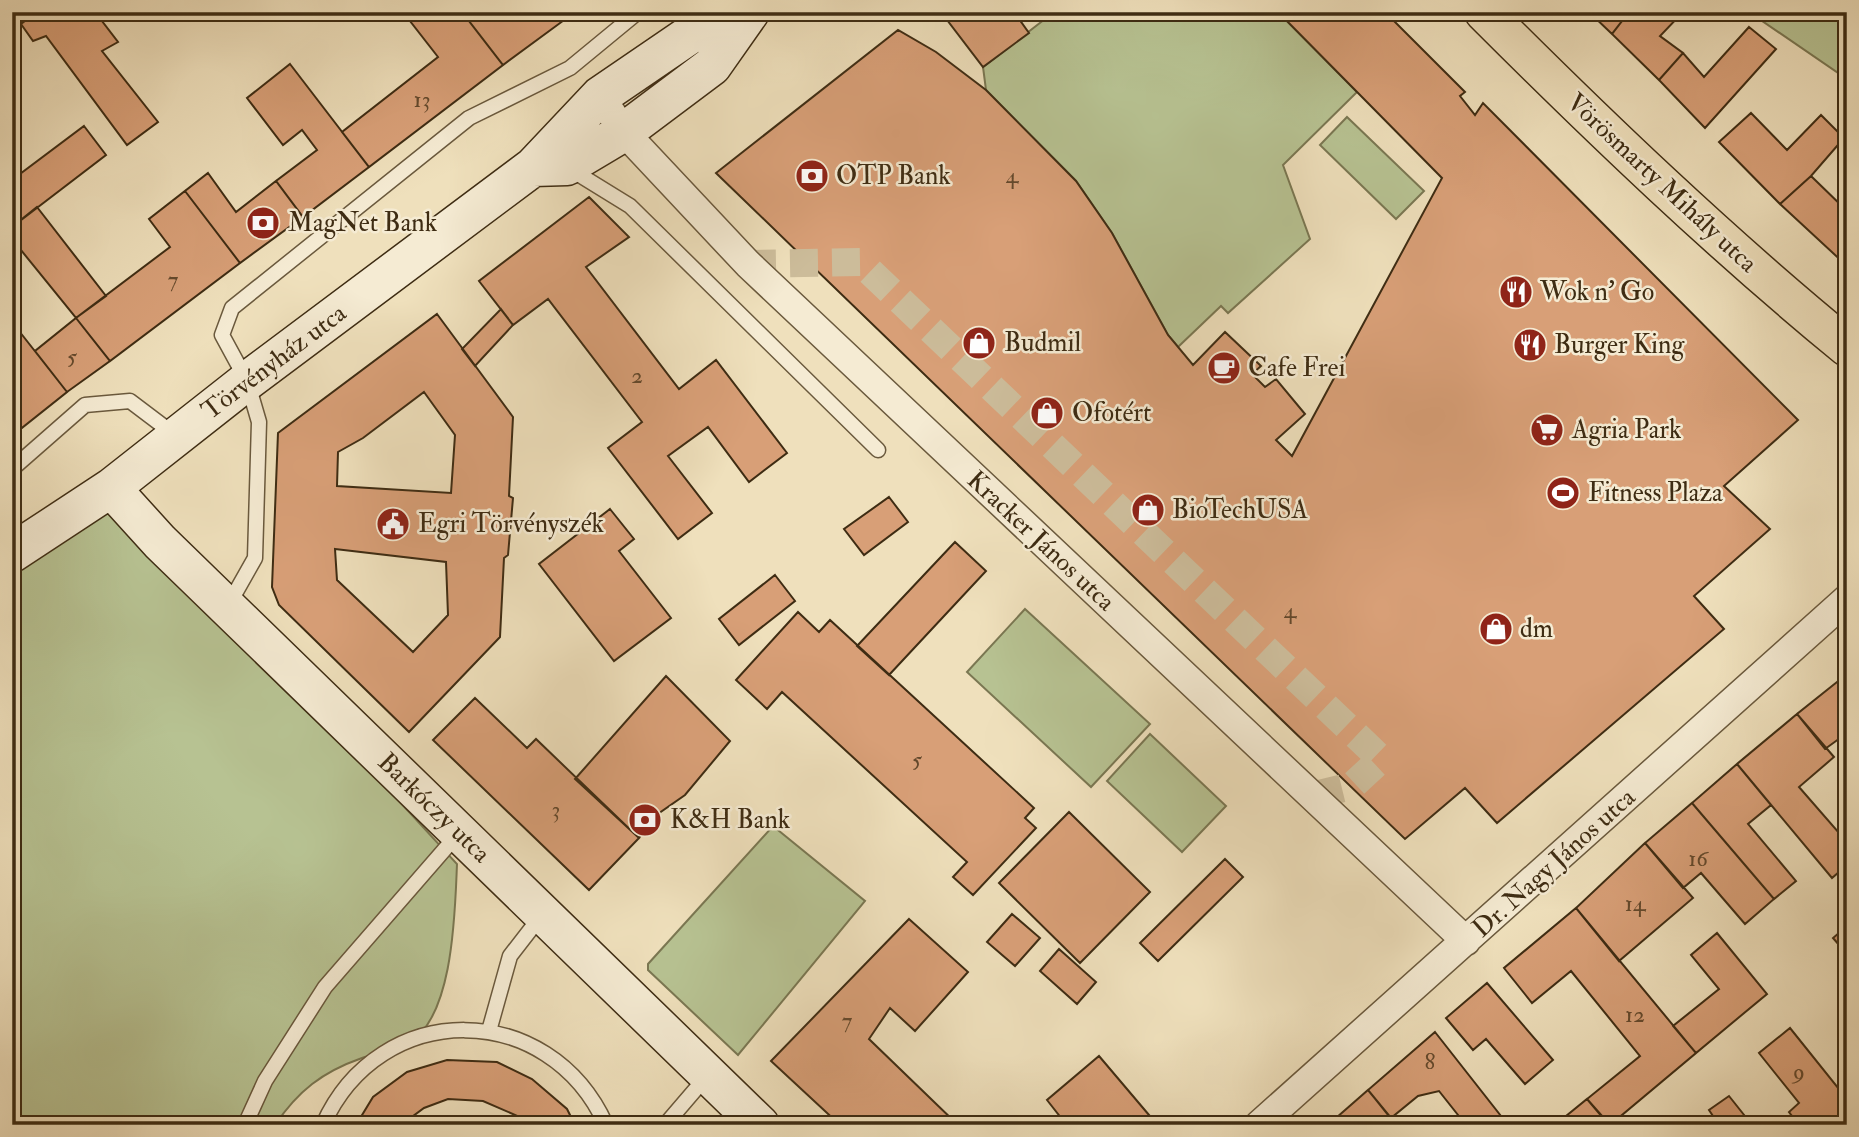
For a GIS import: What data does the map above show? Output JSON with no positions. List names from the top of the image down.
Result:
{
  "streets": {
    "main road": ["Vörösmarty Mihály utca"],
    "street": [
      "Törvényház utca",
      "Kracker János utca",
      "Barkóczy utca",
      "Dr. Nagy János utca"
    ]
  },
  "crossings": [
    ["Törvényház utca", "Kracker János utca"],
    ["Törvényház utca", "Barkóczy utca"],
    ["Kracker János utca", "Dr. Nagy János utca"]
  ],
  "places": {
    "bank": ["OTP Bank", "MagNet Bank", "K&H Bank"],
    "restaurant": ["Wok n' Go", "Burger King"],
    "shop": [
      "Budmil",
      "Ofotért",
      "BioTechUSA",
      "dm"
    ],
    "cafe": ["Cafe Frei"],
    "supermarket": ["Agria Park"],
    "sports": ["Fitness Plaza"],
    "public building": ["Egri Törvényszék"]
  },
  "house_numbers": [
    "13",
    "4",
    "7",
    "5",
    "2",
    "4",
    "5",
    "3",
    "16",
    "14",
    "12",
    "7",
    "8",
    "9"
  ]
}
